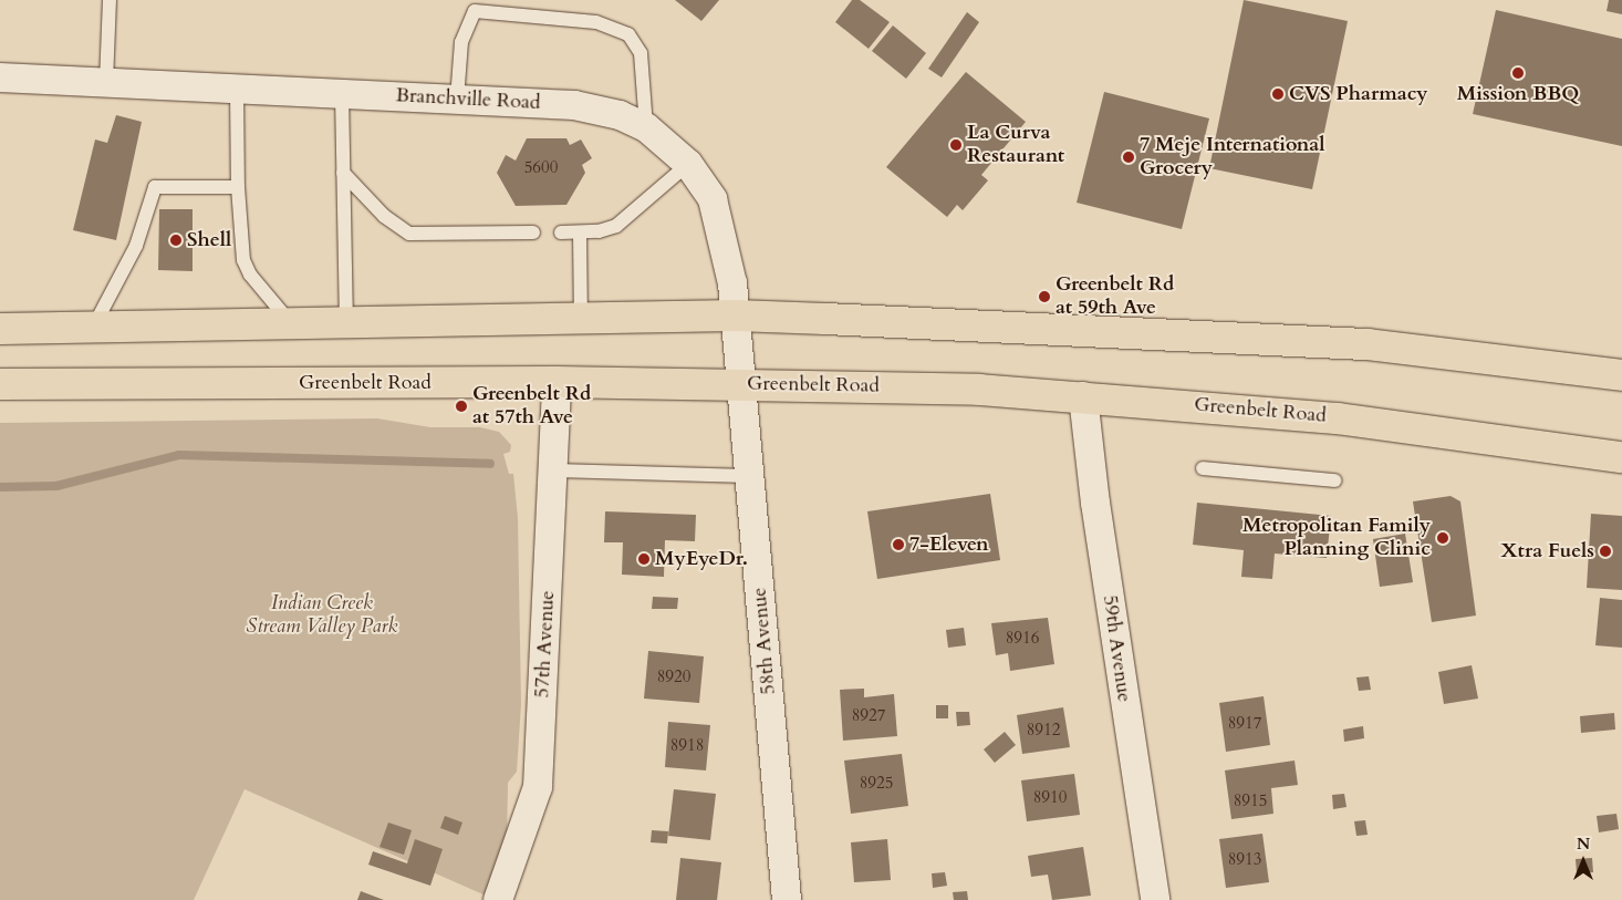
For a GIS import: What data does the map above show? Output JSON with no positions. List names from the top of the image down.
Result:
{
  "streets": {
    "main road": ["Greenbelt Road"],
    "street": [
      "Branchville Road",
      "58th Avenue",
      "57th Avenue",
      "59th Avenue"
    ]
  },
  "crossings": [
    ["Branchville Road", "Greenbelt Road"],
    ["Branchville Road", "58th Avenue"],
    ["Greenbelt Road", "58th Avenue"],
    ["Greenbelt Road", "57th Avenue"],
    ["Greenbelt Road", "59th Avenue"]
  ],
  "parks": ["Indian Creek Stream Valley Park"],
  "places": [
    "Mission BBQ",
    "CVS Pharmacy",
    "La Curva Restaurant",
    "7 Meje International Grocery",
    "Shell",
    "Greenbelt Rd at 59th Ave",
    "Greenbelt Rd at 57th Ave",
    "Metropolitan Family Planning Clinic",
    "7-Eleven",
    "Xtra Fuels",
    "MyEyeDr."
  ],
  "house_numbers": [
    "5600",
    "8916",
    "8920",
    "8927",
    "8917",
    "8912",
    "8918",
    "8925",
    "8910",
    "8915",
    "8913"
  ],
  "north": "top"
}
